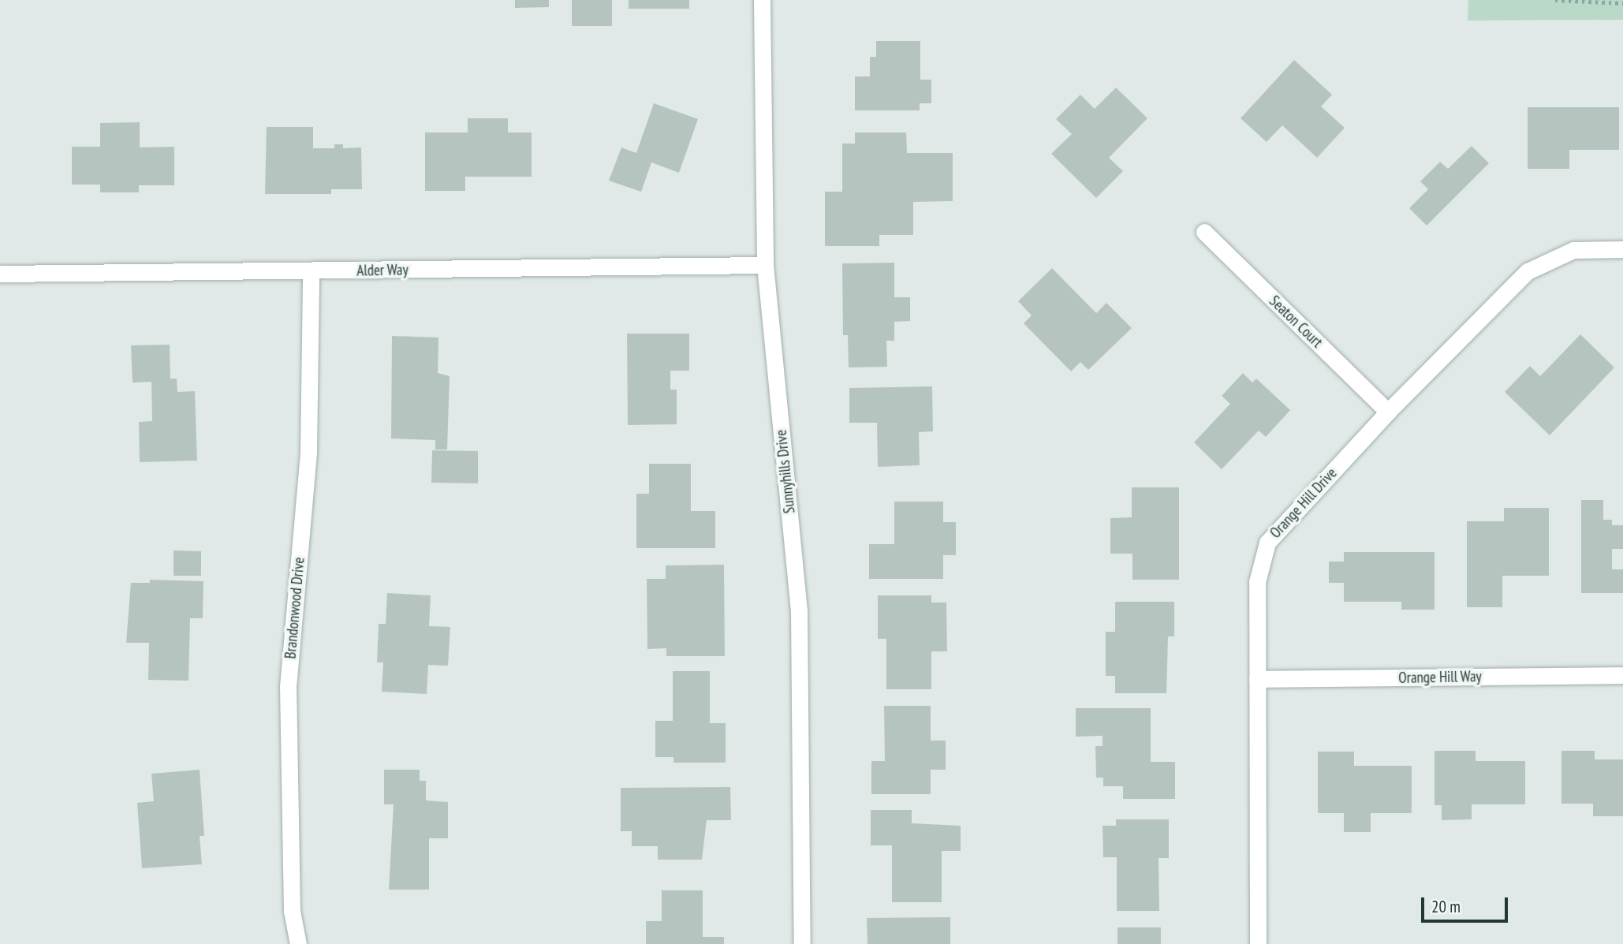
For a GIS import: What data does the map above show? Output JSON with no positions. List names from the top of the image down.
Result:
{
  "streets": {
    "street": [
      "Alder Way",
      "Seaton Court",
      "Sunnyhills Drive",
      "Orange Hill Drive",
      "Brandonwood Drive",
      "Orange Hill Way"
    ]
  },
  "crossings": [
    ["Alder Way", "Sunnyhills Drive"],
    ["Alder Way", "Brandonwood Drive"],
    ["Seaton Court", "Orange Hill Drive"],
    ["Orange Hill Drive", "Orange Hill Way"]
  ],
  "scale_bar": "20 m"
}
